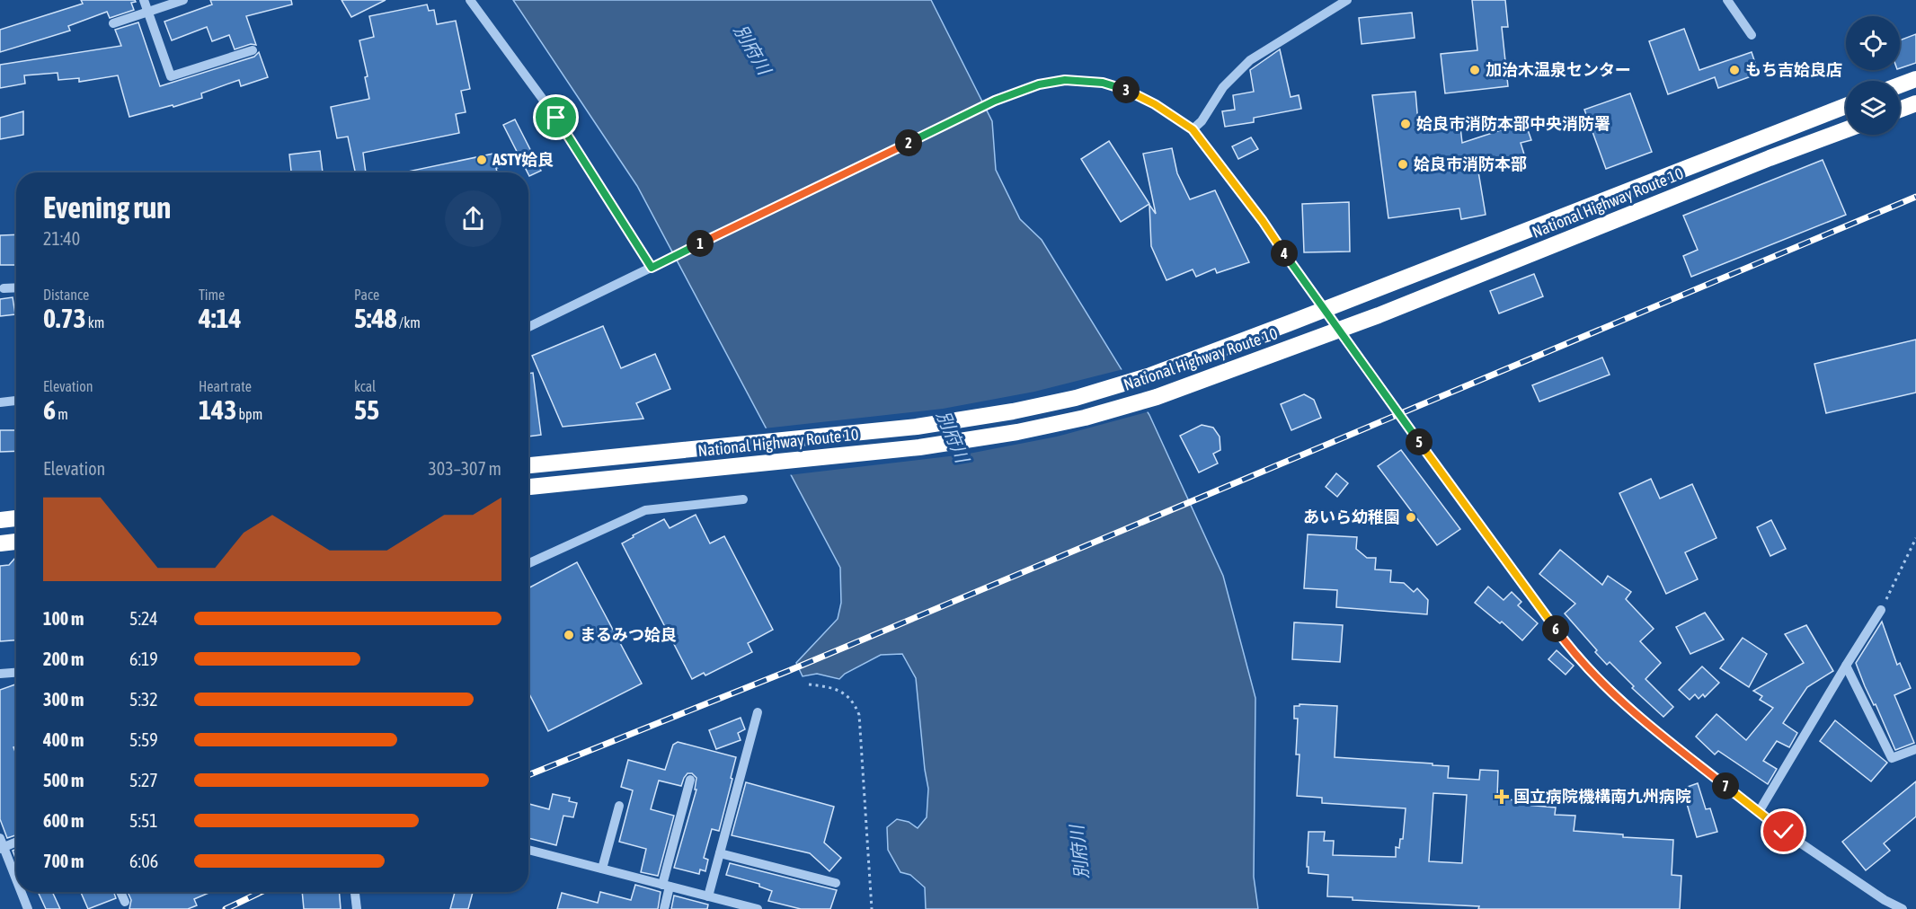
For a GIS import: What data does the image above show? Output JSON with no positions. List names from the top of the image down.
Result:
{
  "streets": {
    "highway": ["National Highway Route 10"]
  },
  "water": ["別府川"],
  "places": {
    "other": [
      "加治木温泉センター",
      "もち吉姶良店",
      "姶良市消防本部中央消防署",
      "ASTY姶良",
      "姶良市消防本部",
      "あいら幼稚園",
      "まるみつ姶良"
    ],
    "health": ["国立病院機構南九州病院"]
  },
  "page": {
    "pins": [
      "3",
      "2",
      "1",
      "4",
      "5",
      "6",
      "7"
    ],
    "heading": ["Evening run", "21:40"],
    "stats": [
      ["Distance", "0.73 km"],
      ["Time", "4:14"],
      ["Pace", "5:48 /km"],
      ["Elevation", "6 m"],
      ["Heart rate", "143 bpm"],
      ["kcal", "55"]
    ],
    "chart": ["Elevation", "303–307 m"],
    "list": [
      {
        "name": "100 m",
        "note": "5:24"
      },
      {
        "name": "200 m",
        "note": "6:19"
      },
      {
        "name": "300 m",
        "note": "5:32"
      },
      {
        "name": "400 m",
        "note": "5:59"
      },
      {
        "name": "500 m",
        "note": "5:27"
      },
      {
        "name": "600 m",
        "note": "5:51"
      },
      {
        "name": "700 m",
        "note": "6:06"
      }
    ]
  }
}
